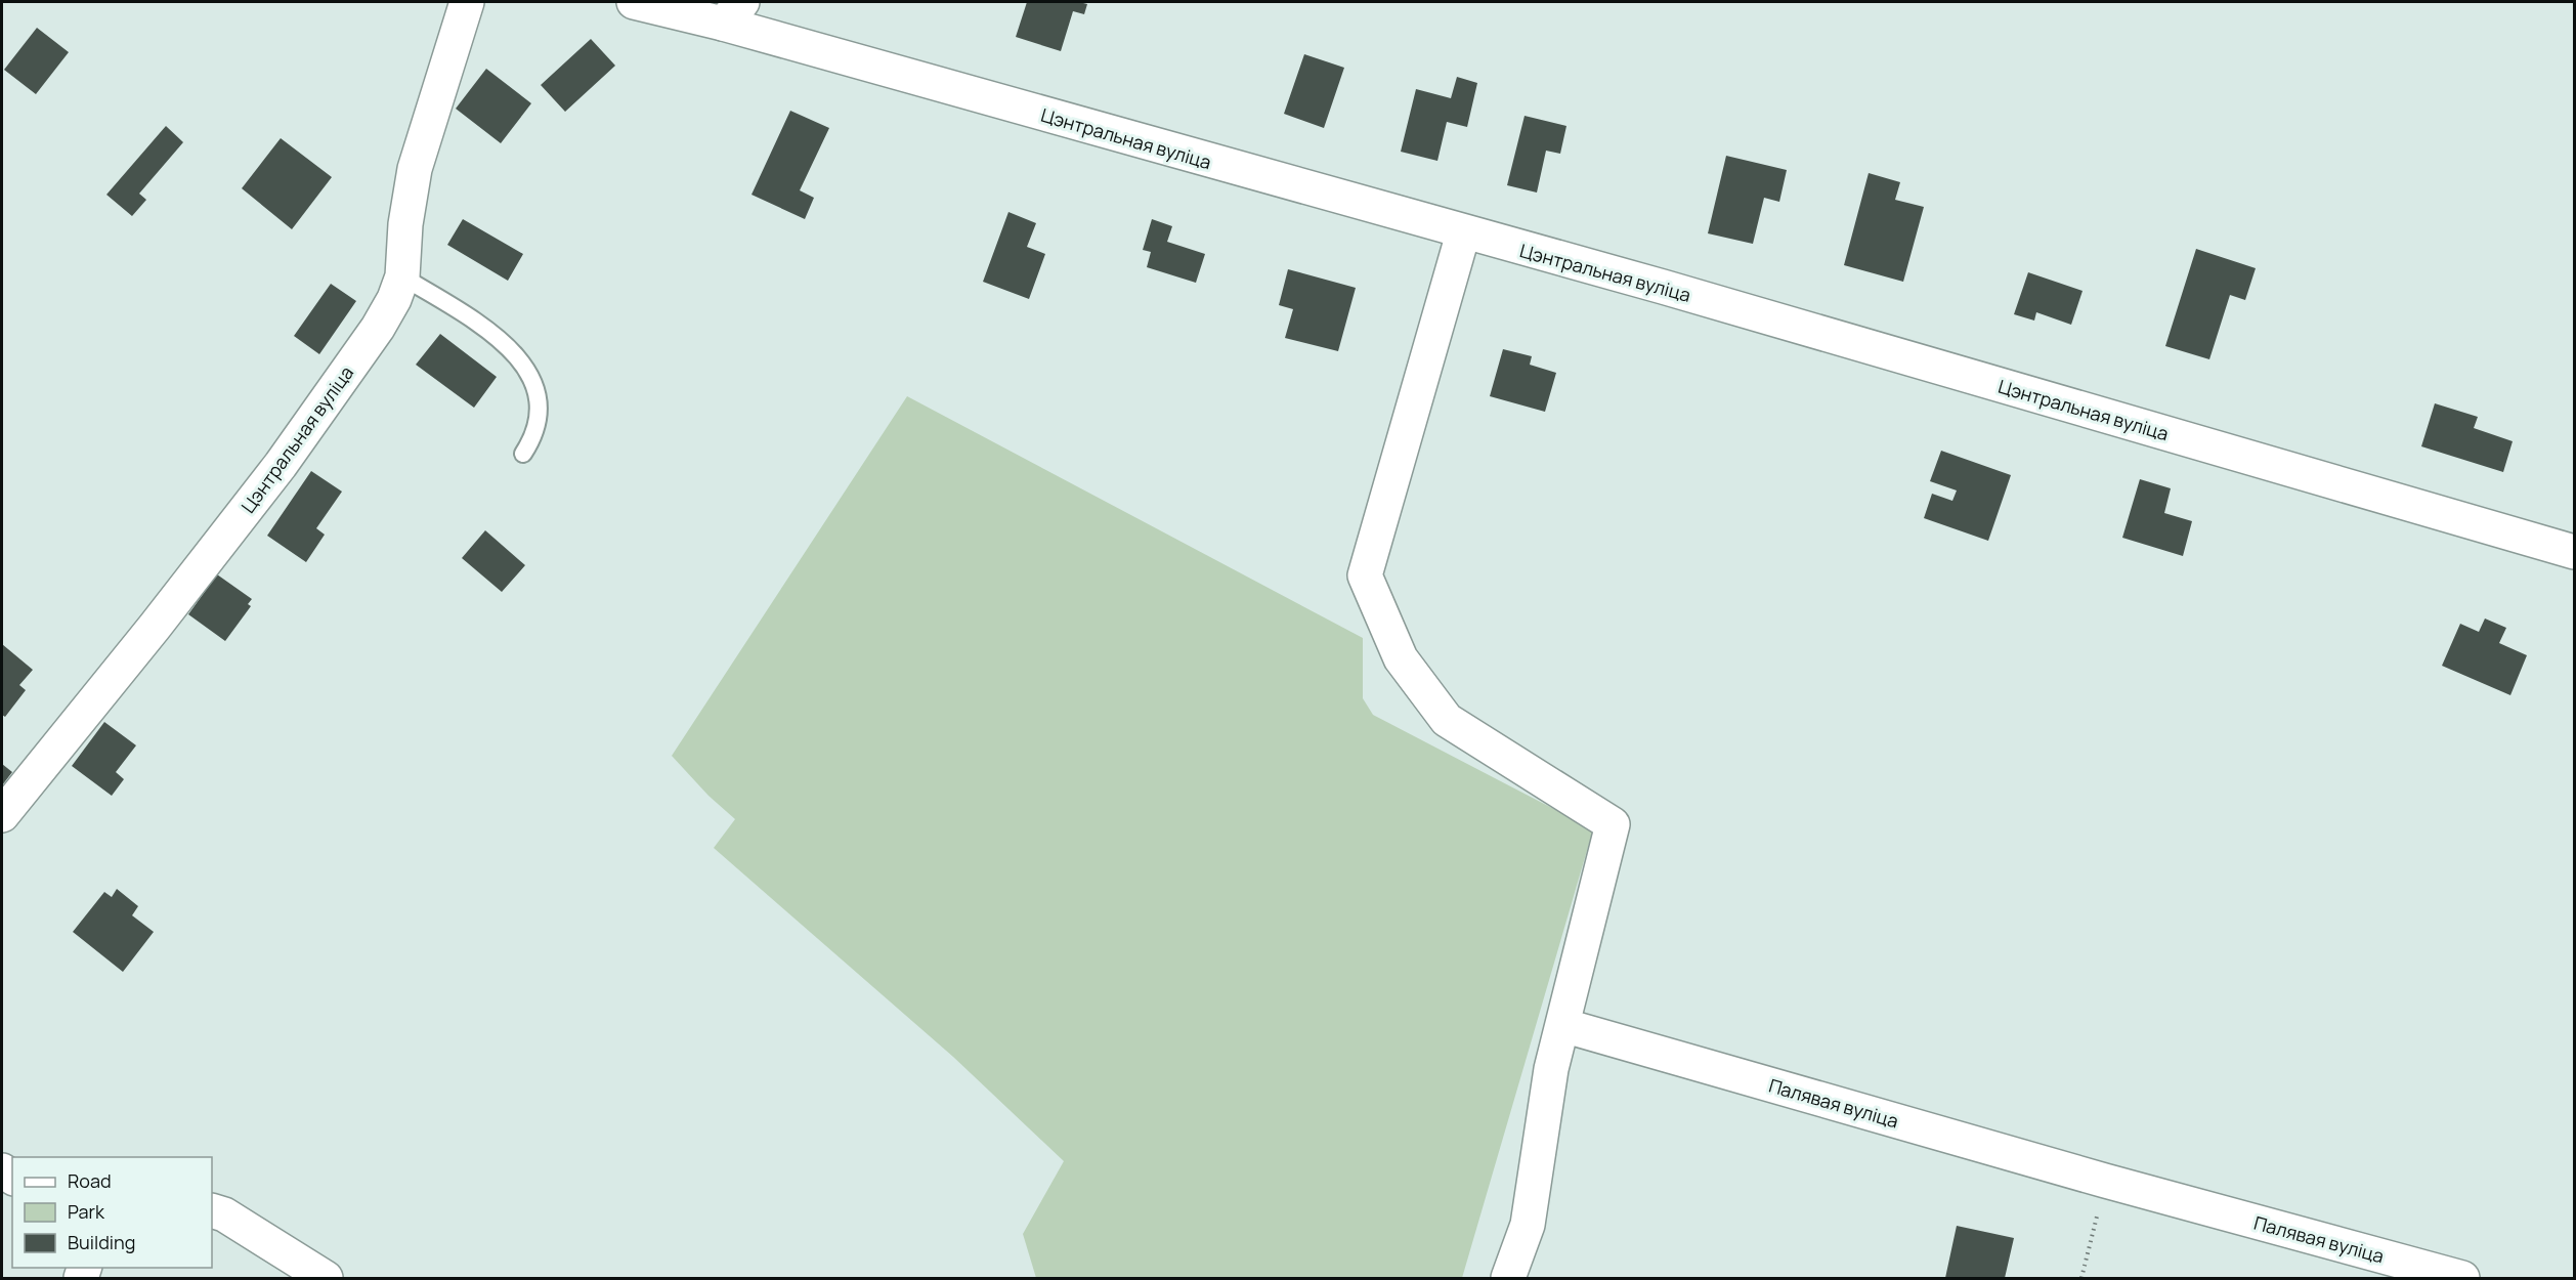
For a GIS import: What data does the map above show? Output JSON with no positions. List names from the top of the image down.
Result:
{
  "streets": {
    "street": ["Цэнтральная вуліца", "Палявая вуліца"]
  },
  "legend": ["Road", "Park", "Building"]
}
